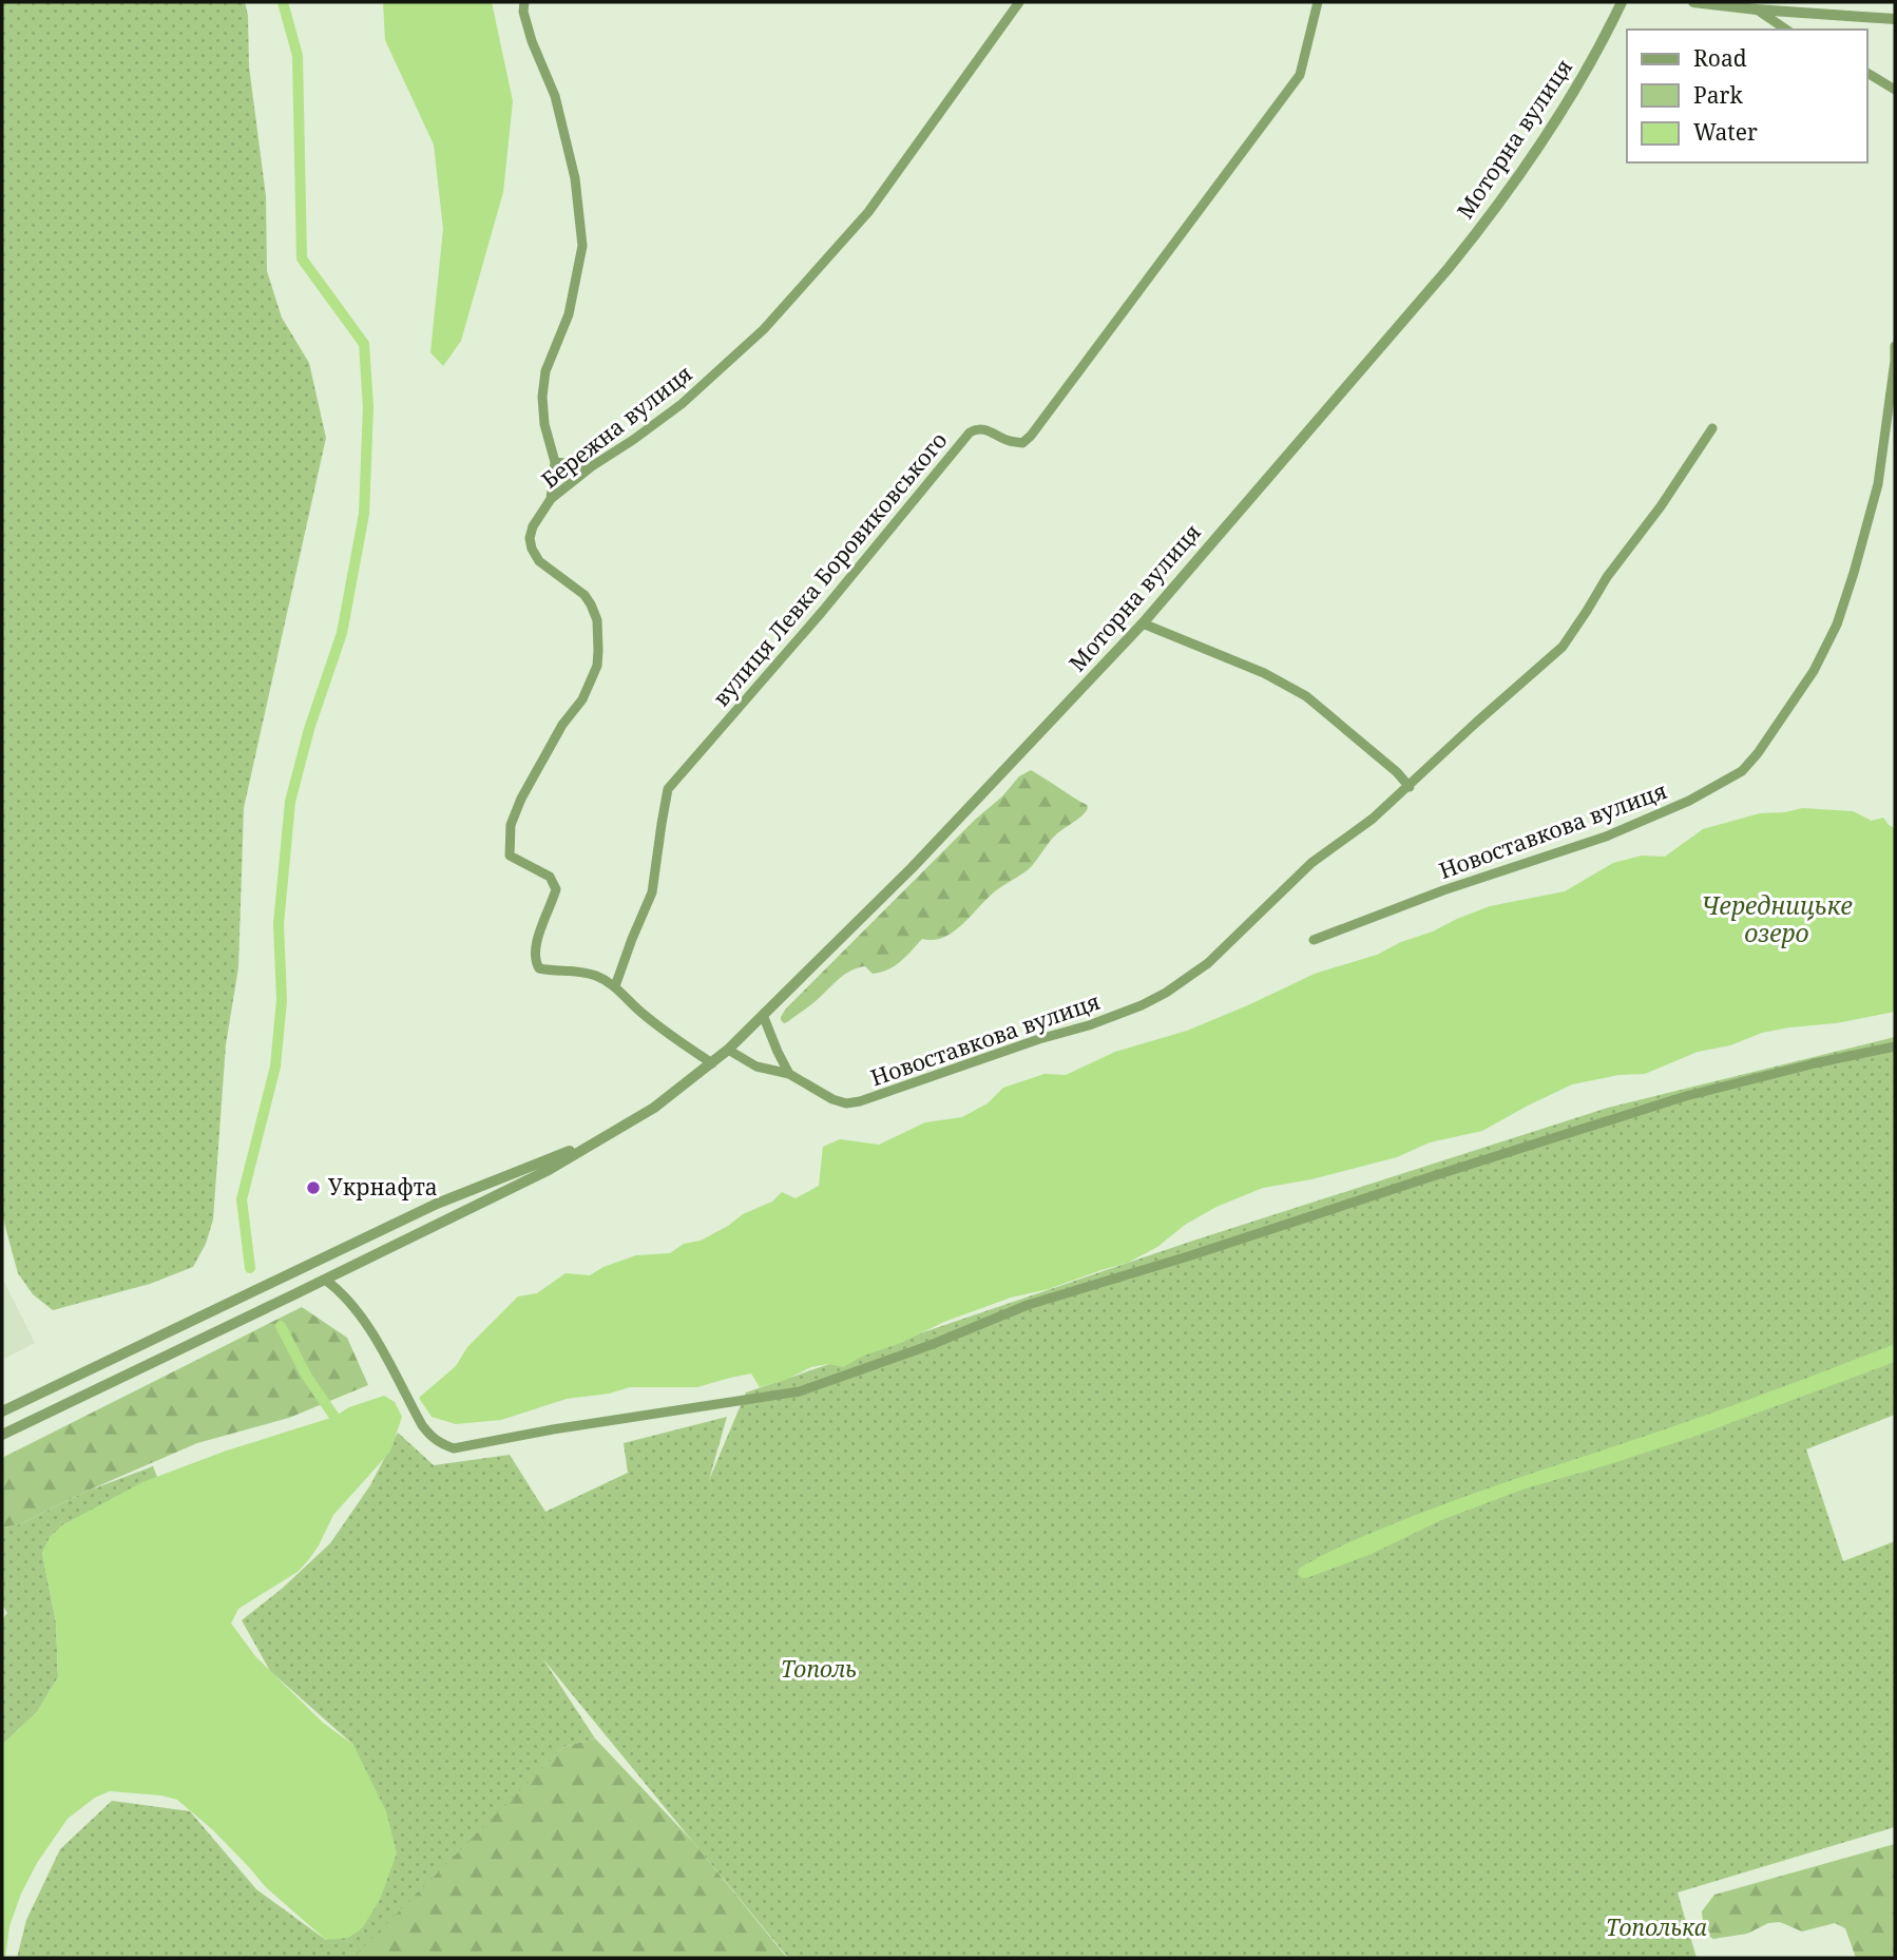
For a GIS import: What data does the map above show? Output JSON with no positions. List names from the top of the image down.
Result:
{
  "streets": {
    "street": [
      "Моторна вулиця",
      "Бережна вулиця",
      "вулиця Левка Боровиковського",
      "Новоставкова вулиця"
    ]
  },
  "crossings": [
    ["Моторна вулиця", "Бережна вулиця"],
    ["Моторна вулиця", "Новоставкова вулиця"],
    ["Бережна вулиця", "вулиця Левка Боровиковського"]
  ],
  "water": ["Чередницьке озеро"],
  "parks": ["Тополь", "Тополька"],
  "places": ["Укрнафта"],
  "legend": ["Road", "Park", "Water"]
}
